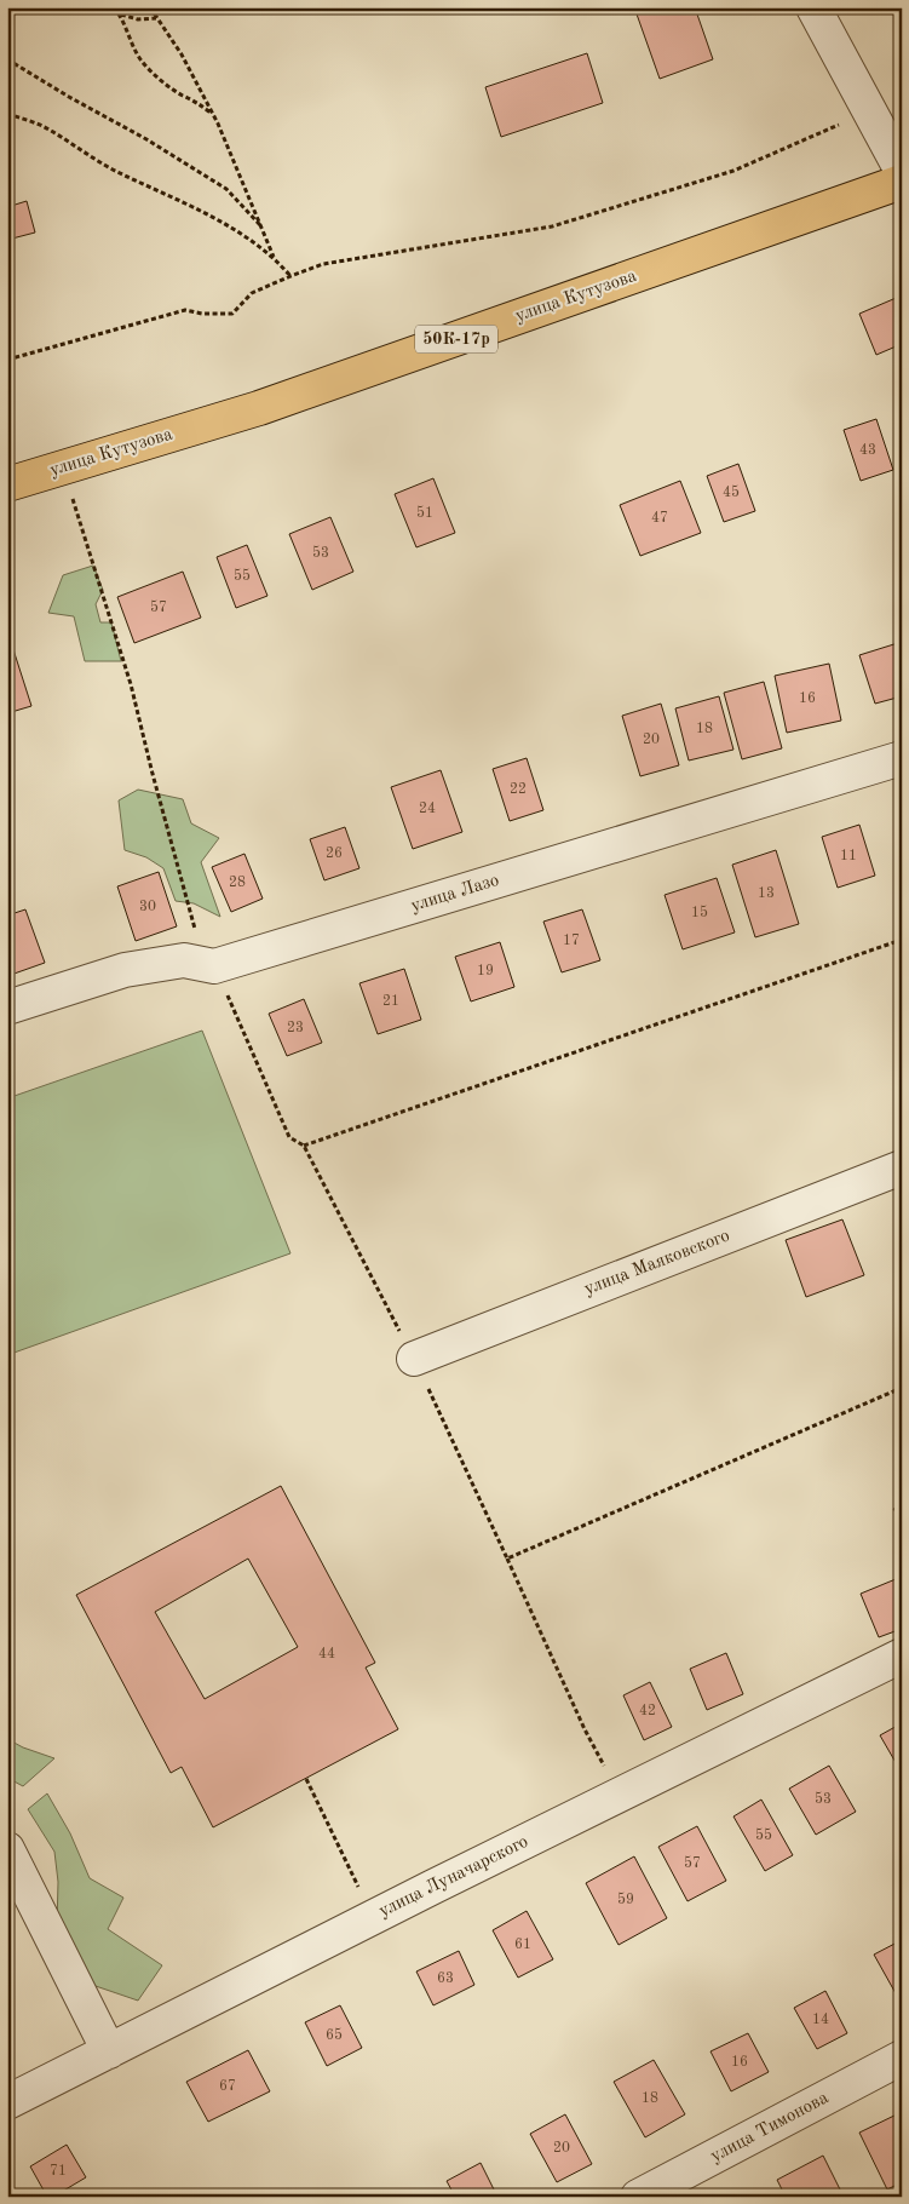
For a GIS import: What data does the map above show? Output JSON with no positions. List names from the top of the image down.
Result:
{
  "streets": {
    "main road": ["улица Кутузова", "50К-17р"],
    "street": [
      "улица Лазо",
      "улица Маяковского",
      "улица Луначарского",
      "улица Тимонова"
    ]
  },
  "house_numbers": [
    "43",
    "45",
    "51",
    "47",
    "53",
    "55",
    "57",
    "16",
    "18",
    "20",
    "22",
    "24",
    "26",
    "11",
    "28",
    "13",
    "30",
    "15",
    "17",
    "19",
    "21",
    "23",
    "44",
    "42",
    "53",
    "55",
    "57",
    "59",
    "61",
    "63",
    "14",
    "65",
    "16",
    "67",
    "18",
    "20",
    "71"
  ]
}
